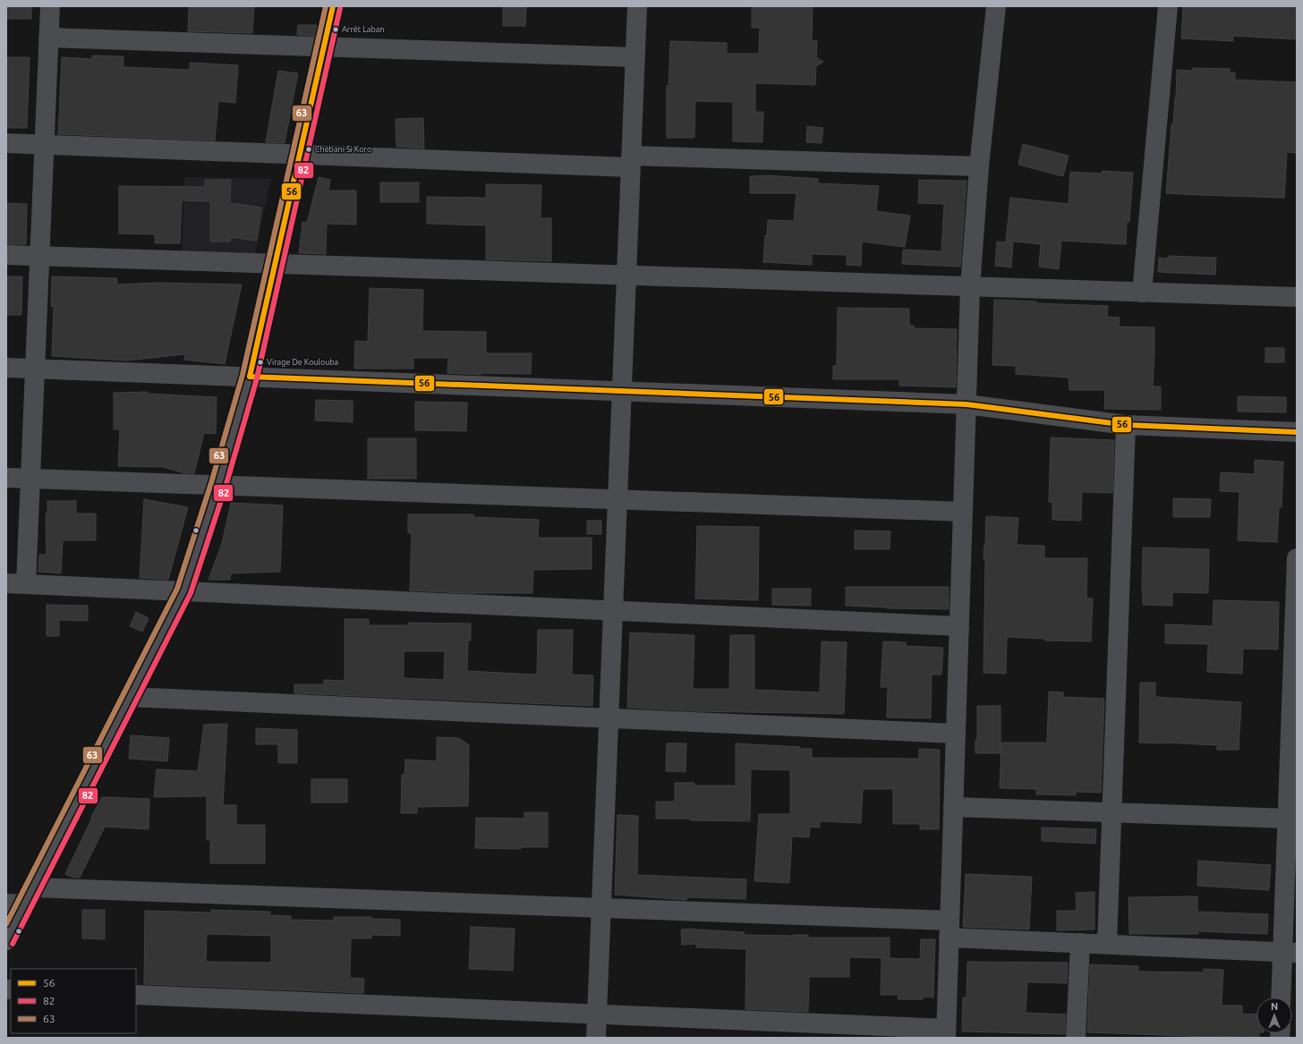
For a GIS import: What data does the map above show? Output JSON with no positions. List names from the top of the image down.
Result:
{
  "places": ["Arrêt Laban", "Chèbani Si Koro", "Virage De Koulouba"],
  "lines": ["transit line 56", "transit line 63", "transit line 82"],
  "legend": ["56", "82", "63"],
  "north": "top"
}
